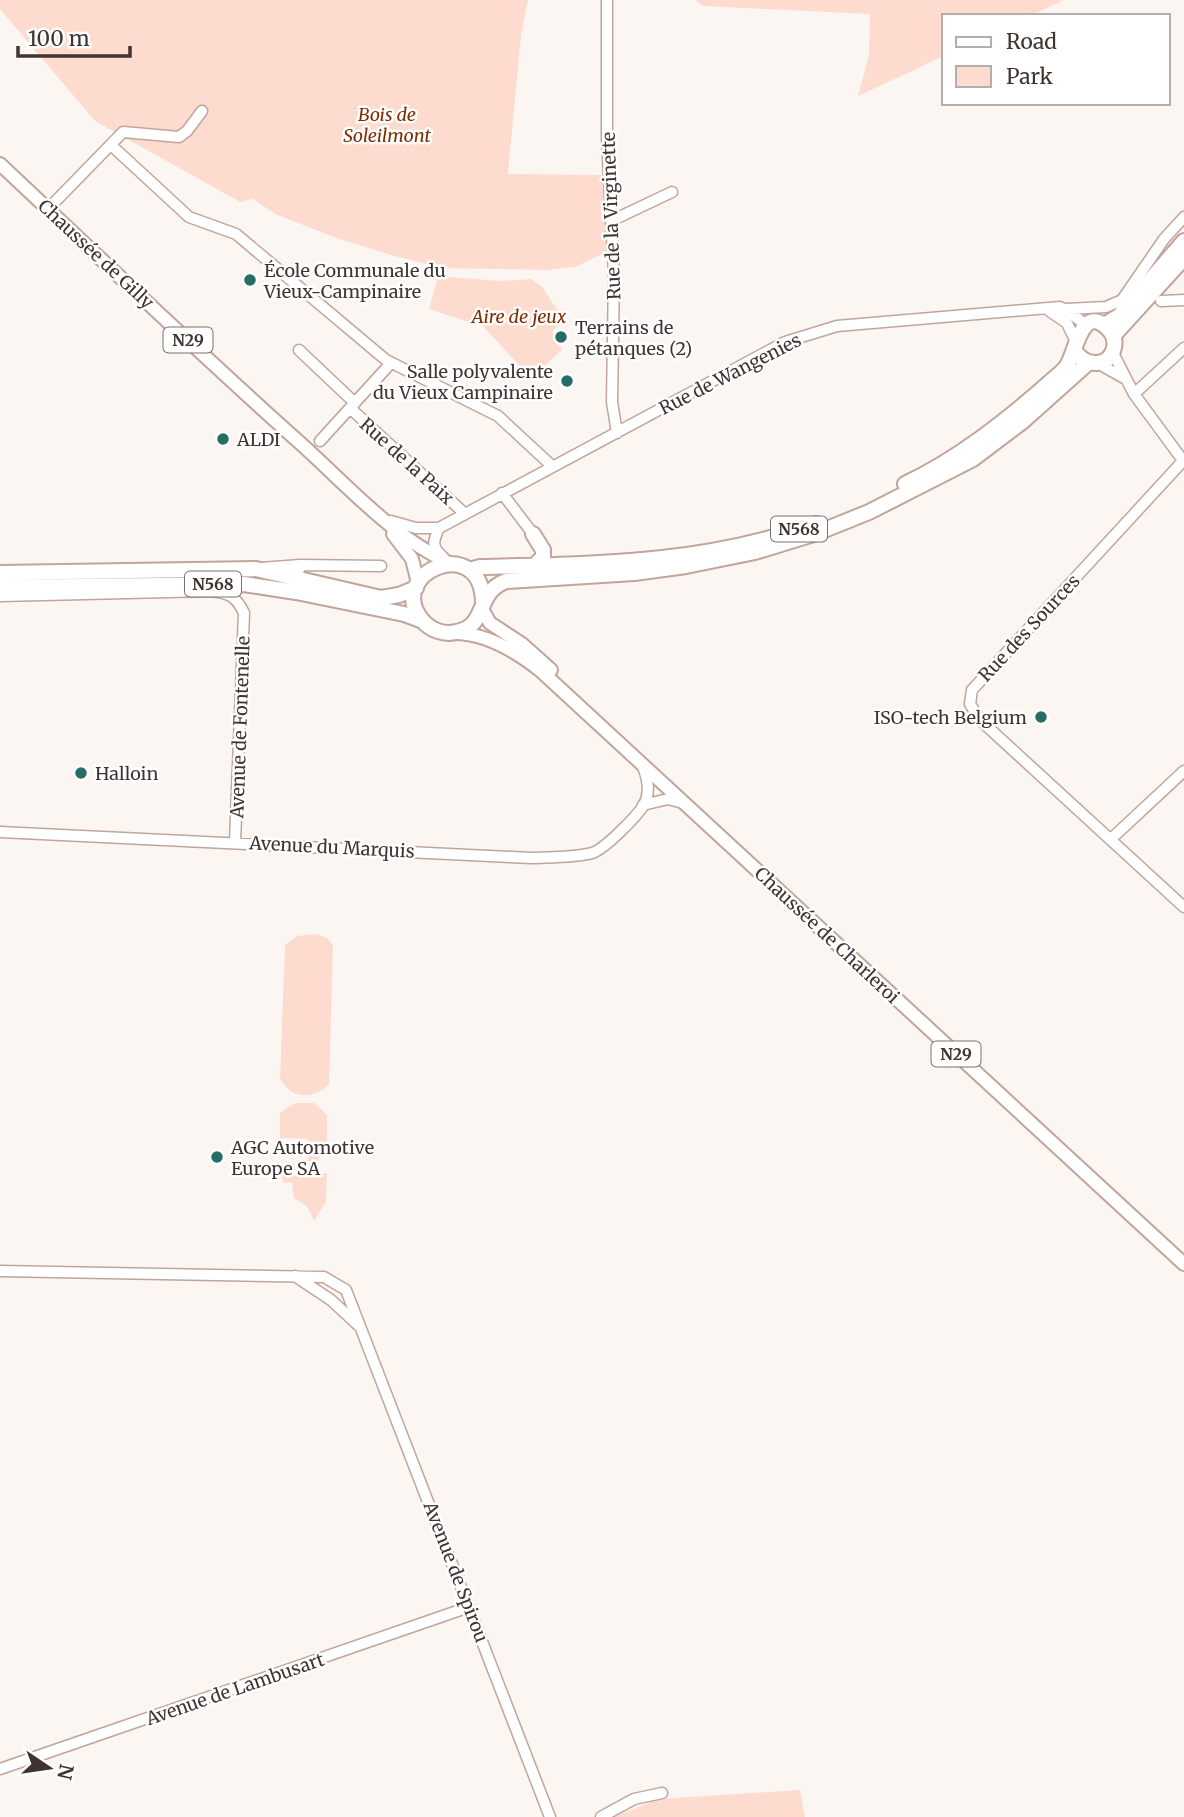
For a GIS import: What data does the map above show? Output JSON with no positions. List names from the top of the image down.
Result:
{
  "streets": {
    "highway": ["N568"],
    "main road": ["Chaussée de Gilly", "N29", "Chaussée de Charleroi"],
    "street": [
      "Rue de la Virginette",
      "Rue de Wangenies",
      "Rue de la Paix",
      "Rue des Sources",
      "Avenue de Fontenelle",
      "Avenue du Marquis",
      "Avenue de Spirou",
      "Avenue de Lambusart"
    ]
  },
  "crossings": [
    ["Rue de la Virginette", "Rue de Wangenies"],
    ["Chaussée de Gilly", "N568"],
    ["Chaussée de Gilly", "Chaussée de Charleroi"],
    ["Rue de Wangenies", "Rue de la Paix"],
    ["N568", "Chaussée de Charleroi"],
    ["Avenue de Fontenelle", "Avenue du Marquis"],
    ["Avenue de Spirou", "Avenue de Lambusart"]
  ],
  "parks": ["Bois de Soleilmont", "Aire de jeux"],
  "places": [
    "École Communale du Vieux-Campinaire",
    "Terrains de pétanques (2)",
    "Salle polyvalente du Vieux Campinaire",
    "ALDI",
    "ISO-tech Belgium",
    "Halloin",
    "AGC Automotive Europe SA"
  ],
  "legend": ["Road", "Park"],
  "scale_bar": "100 m",
  "north": "right"
}
